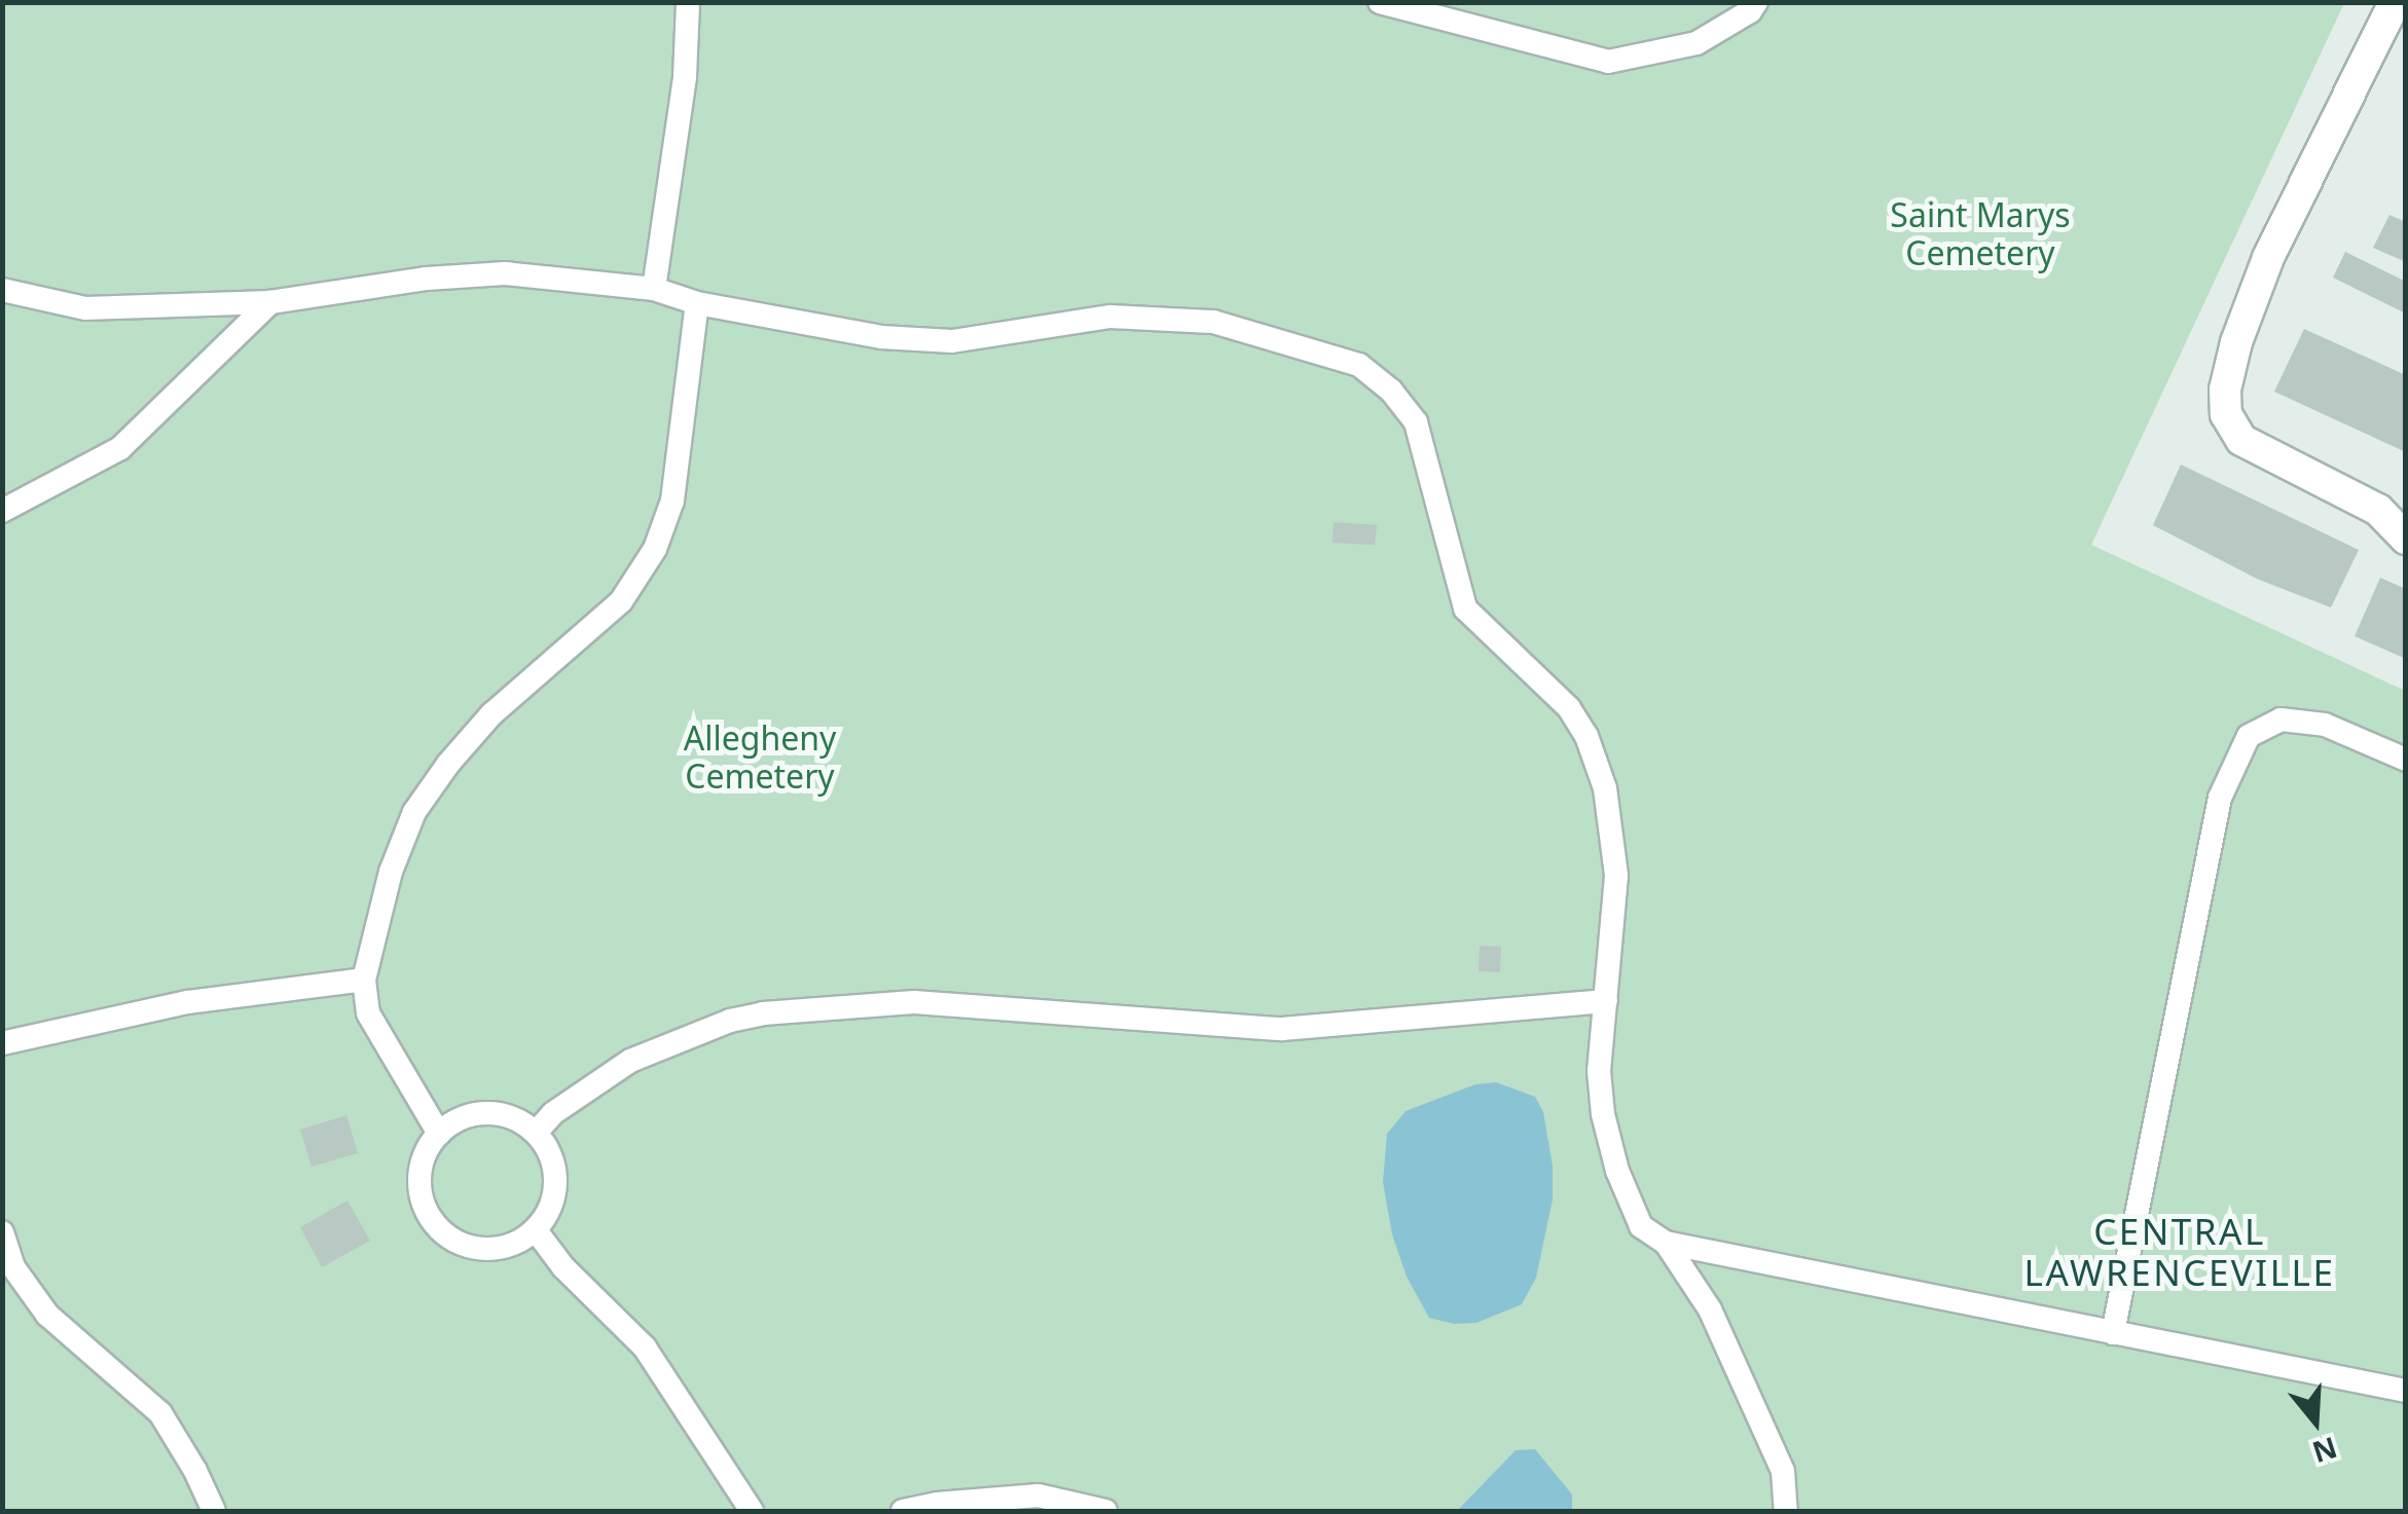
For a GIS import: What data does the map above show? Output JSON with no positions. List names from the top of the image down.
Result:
{
  "districts": ["CENTRAL LAWRENCEVILLE"],
  "parks": ["Saint Marys Cemetery", "Allegheny Cemetery"],
  "north": "bottom"
}
